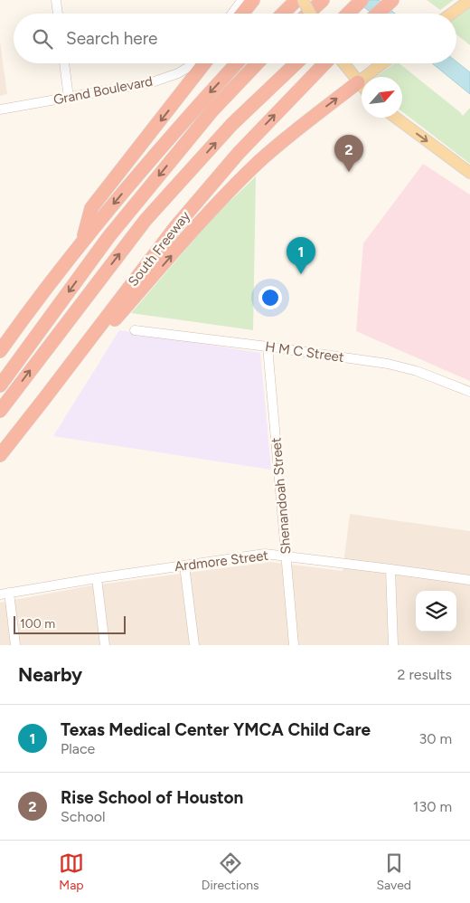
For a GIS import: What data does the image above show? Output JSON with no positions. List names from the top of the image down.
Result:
{
  "streets": {
    "highway": ["South Freeway"],
    "street": [
      "Grand Boulevard",
      "H M C Street",
      "Shenandoah Street",
      "Ardmore Street"
    ]
  },
  "crossings": [
    ["H M C Street", "Shenandoah Street"],
    ["Shenandoah Street", "Ardmore Street"]
  ],
  "scale_bar": "100 m",
  "north": "top right",
  "page": {
    "search": "Search here",
    "pins": ["2", "1"],
    "scale": "100 m",
    "heading": ["Nearby", "2 results"],
    "list": [
      {
        "mark": "1",
        "name": "Texas Medical Center YMCA Child Care",
        "note": "Place",
        "value": "30 m"
      },
      {
        "mark": "2",
        "name": "Rise School of Houston",
        "note": "School",
        "value": "130 m"
      }
    ],
    "nav": ["Map", "Directions", "Saved"]
  }
}
